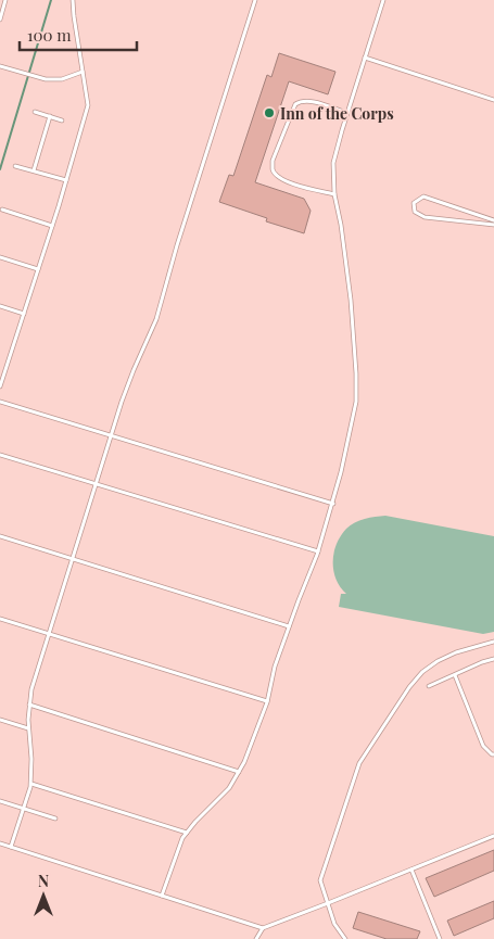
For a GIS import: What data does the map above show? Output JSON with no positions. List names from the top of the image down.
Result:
{
  "places": ["Inn of the Corps"],
  "scale_bar": "100 m",
  "north": "top"
}
